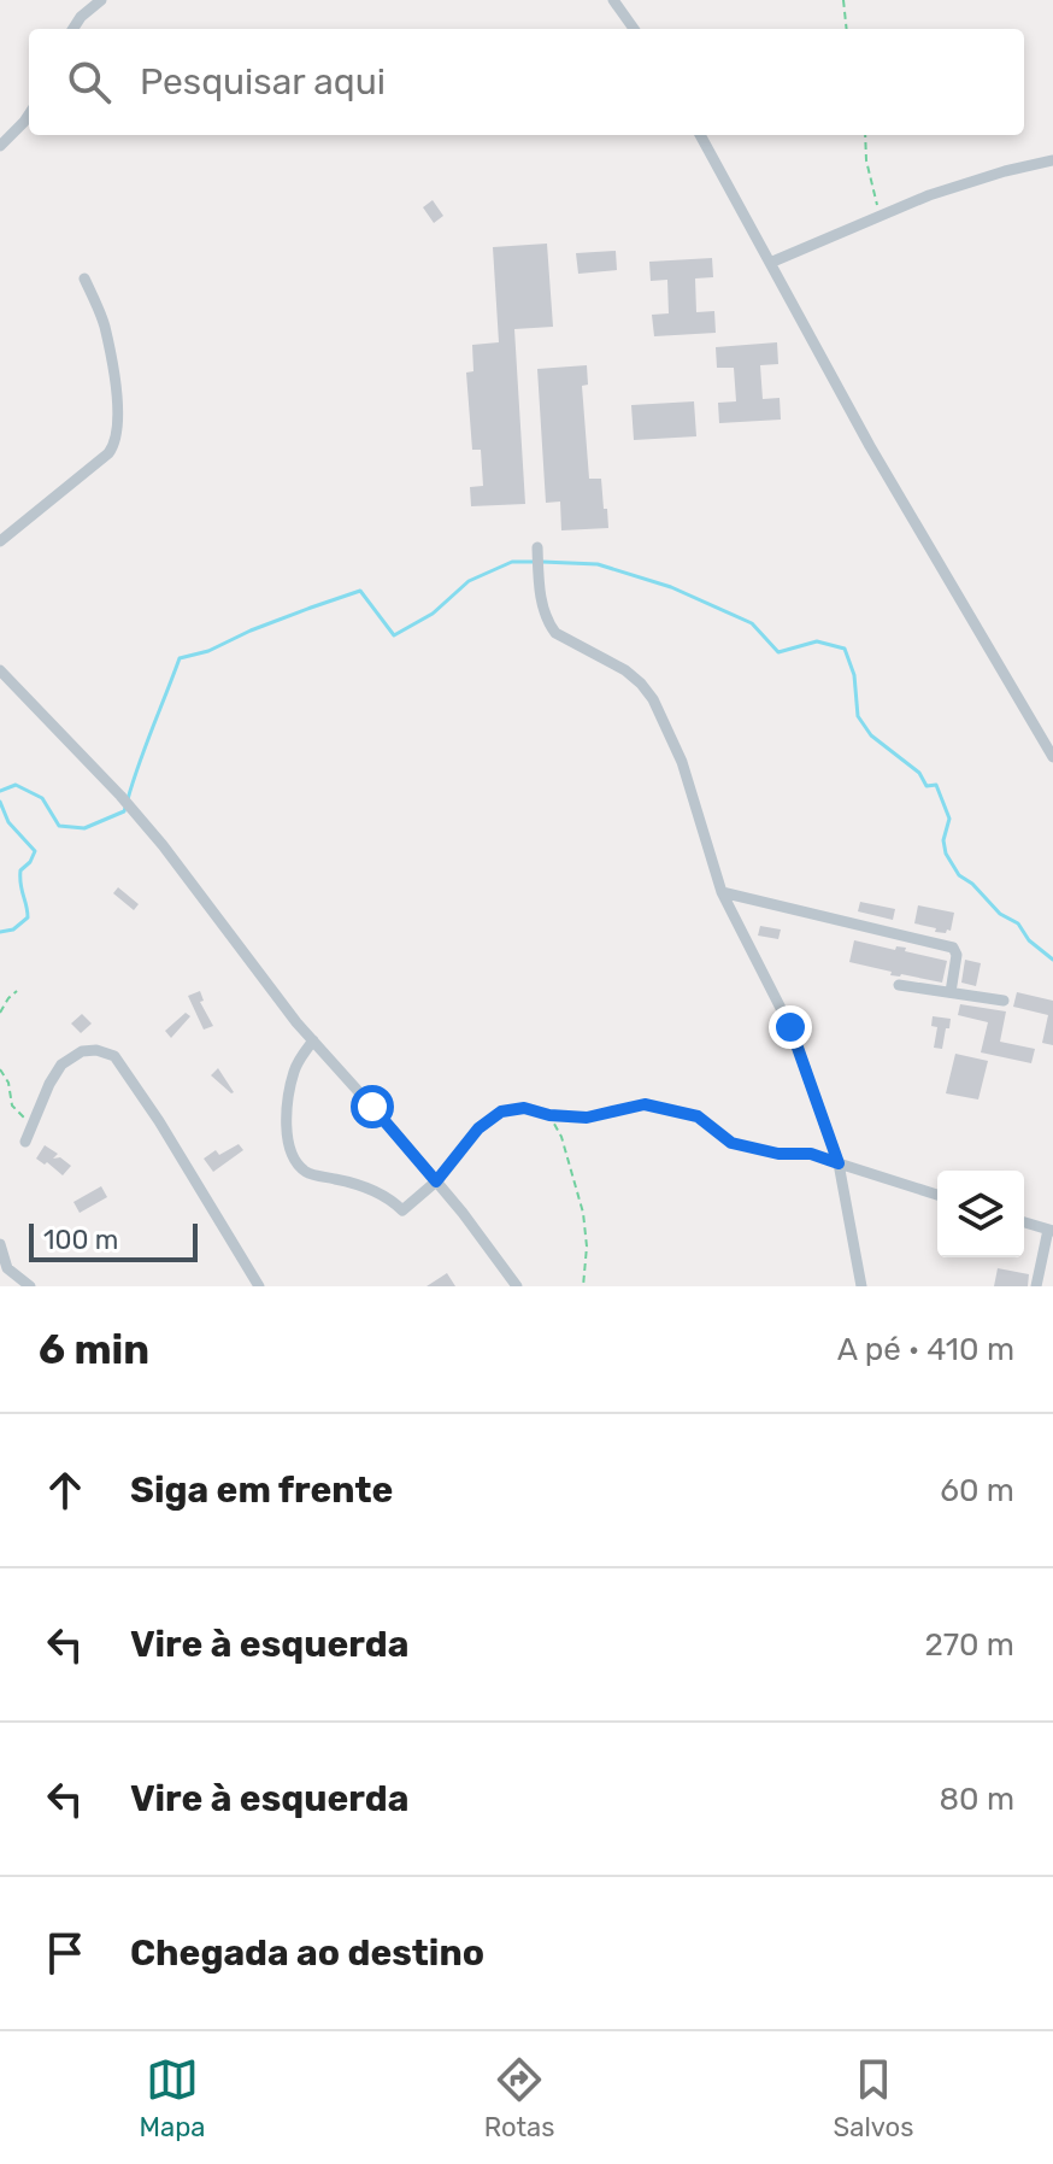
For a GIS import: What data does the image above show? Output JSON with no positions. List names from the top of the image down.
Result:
{
  "scale_bar": "100 m",
  "page": {
    "search": "Pesquisar aqui",
    "scale": "100 m",
    "heading": ["6 min", "A pé · 410 m"],
    "list": [
      ["Siga em frente", "60 m"],
      ["Vire à esquerda", "270 m"],
      ["Vire à esquerda", "80 m"],
      "Chegada ao destino"
    ],
    "nav": ["Mapa", "Rotas", "Salvos"]
  }
}
